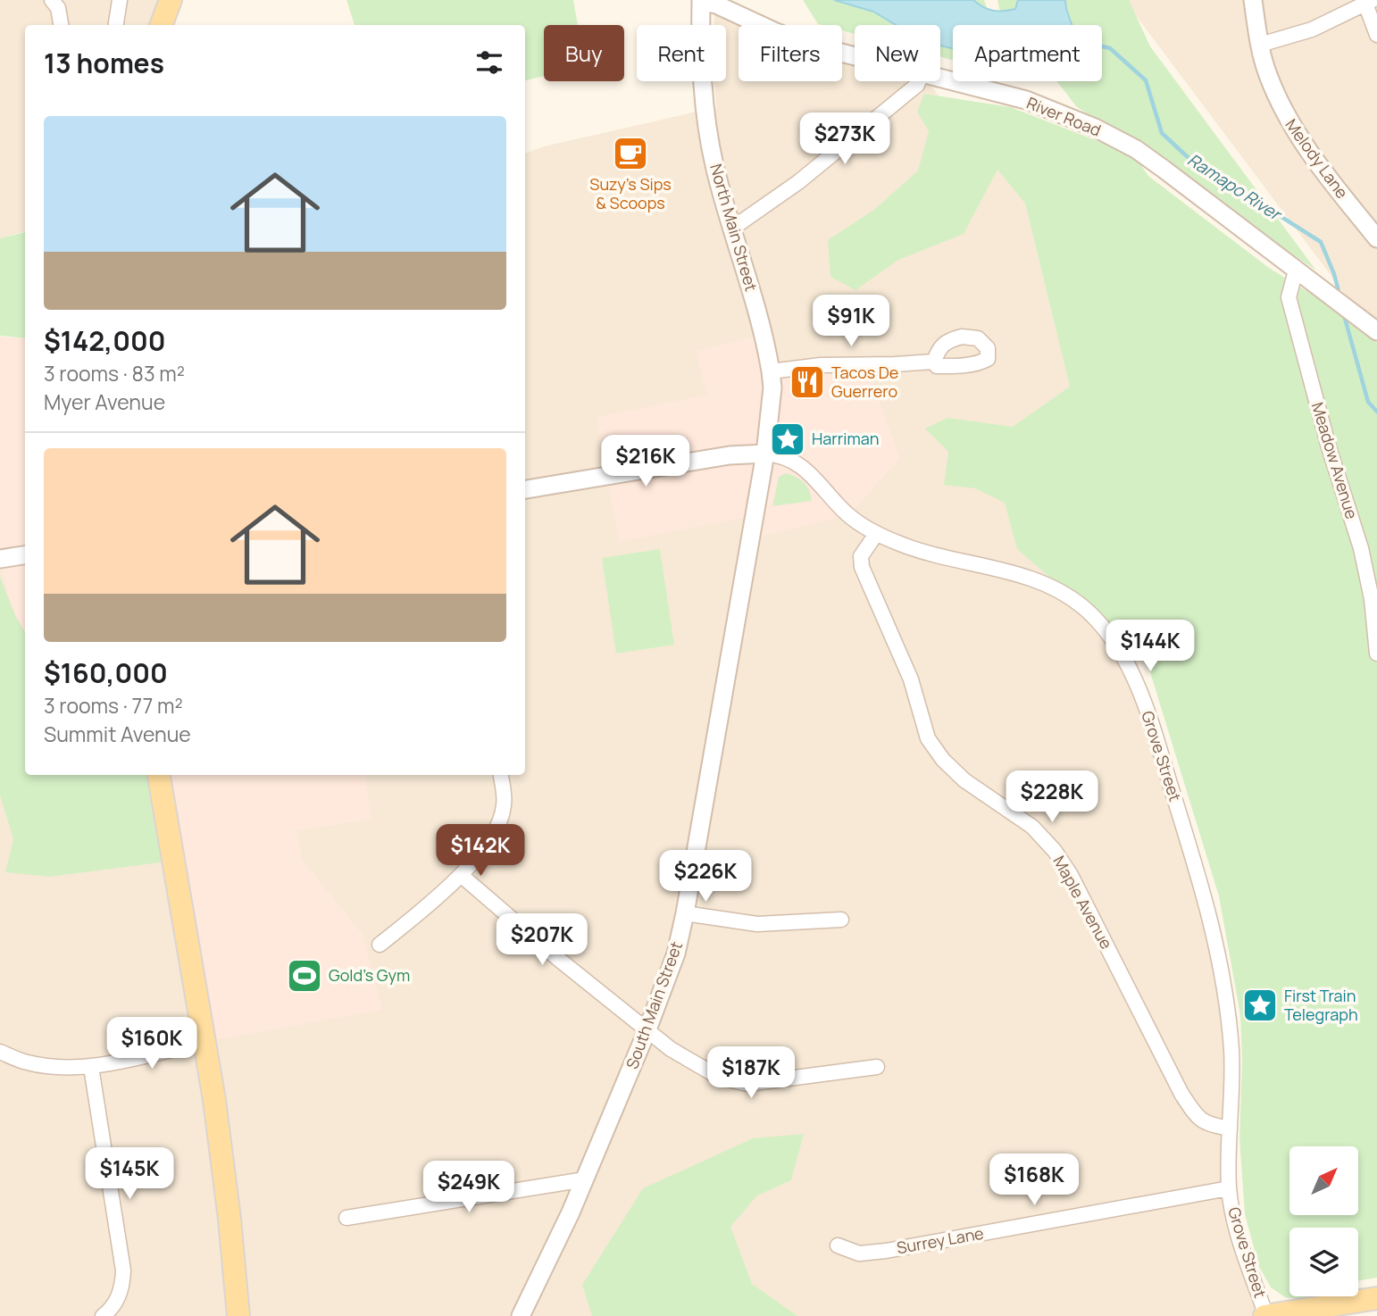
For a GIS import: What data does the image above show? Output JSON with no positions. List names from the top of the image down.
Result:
{
  "streets": {
    "street": [
      "River Road",
      "Melody Lane",
      "North Main Street",
      "Meadow Avenue",
      "Grove Street",
      "Maple Avenue",
      "South Main Street",
      "Surrey Lane"
    ]
  },
  "crossings": [
    ["River Road", "North Main Street"],
    ["River Road", "Meadow Avenue"],
    ["North Main Street", "Grove Street"],
    ["North Main Street", "South Main Street"],
    ["Grove Street", "Maple Avenue"],
    ["Grove Street", "South Main Street"],
    ["Grove Street", "Surrey Lane"]
  ],
  "water": ["Ramapo River"],
  "places": {
    "cafe": ["Suzy's Sips & Scoops"],
    "restaurant": ["Tacos De Guerrero"],
    "place": ["Harriman", "First Train Telegraph"],
    "sports": ["Gold's Gym"]
  },
  "north": "top right",
  "page": {
    "chip": [
      "Buy",
      "Rent",
      "Filters",
      "New",
      "Apartment"
    ],
    "heading": "13 homes",
    "list": [
      {
        "name": "$142,000",
        "note": "3 rooms · 83 m² · Myer Avenue"
      },
      {
        "name": "$160,000",
        "note": "3 rooms · 77 m² · Summit Avenue"
      }
    ],
    "price": [
      "$273K",
      "$91K",
      "$216K",
      "$144K",
      "$228K",
      "$142K",
      "$226K",
      "$207K",
      "$160K",
      "$187K",
      "$145K",
      "$168K",
      "$249K"
    ]
  }
}
